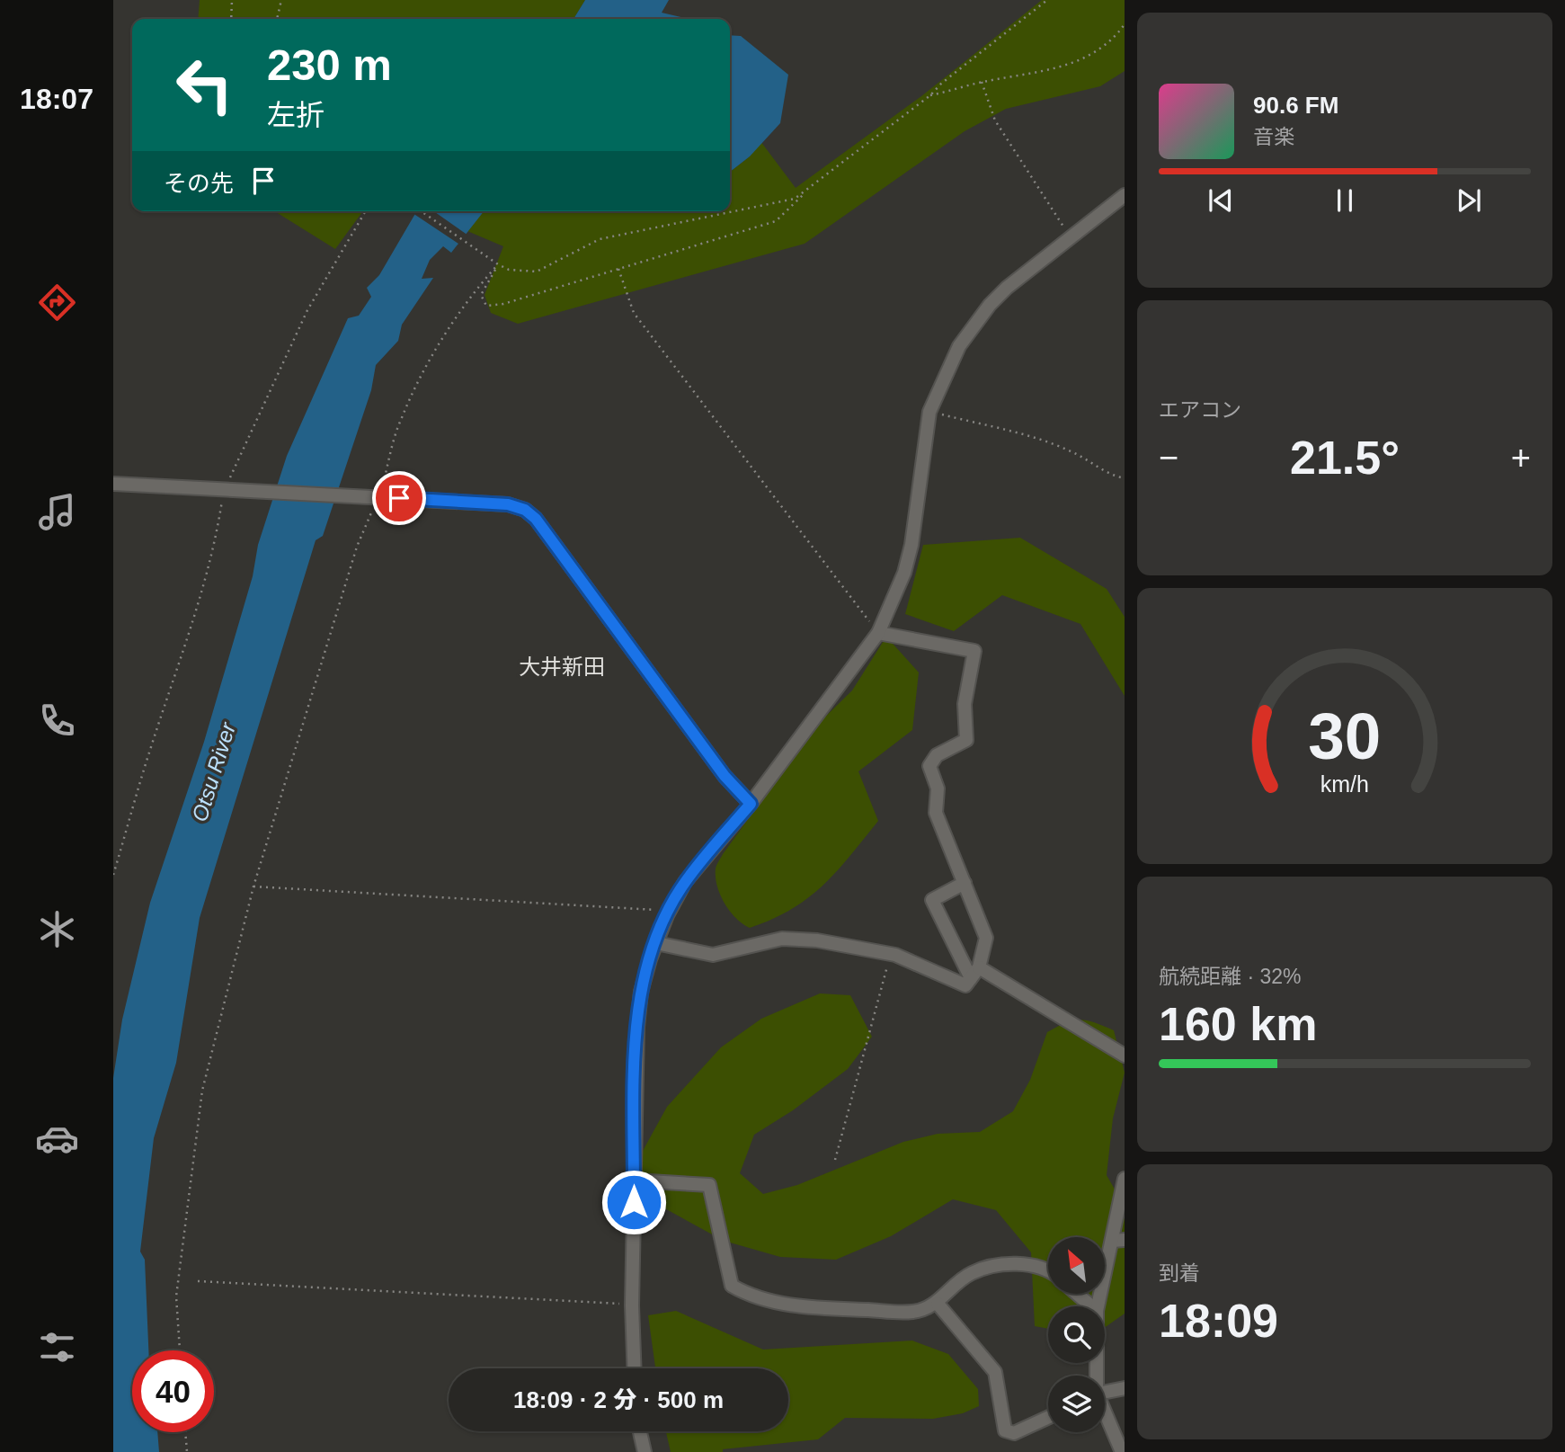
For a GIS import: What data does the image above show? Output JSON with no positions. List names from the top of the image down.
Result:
{
  "districts": ["大井新田"],
  "water": ["Otsu River"],
  "north": "top left",
  "page": {
    "tabs": "18:07",
    "turn": ["230 m", "左折"],
    "song": ["90.6 FM", "音楽"],
    "then": "その先",
    "tile": [
      "エアコン",
      ["航続距離 · 32%", "160 km"],
      ["到着", "18:09"]
    ],
    "heat": ["−", "21.5°", "+"],
    "limit": "40",
    "trip": "18:09 · 2 分 · 500 m",
    "gauge": ["30", "km/h"]
  }
}
